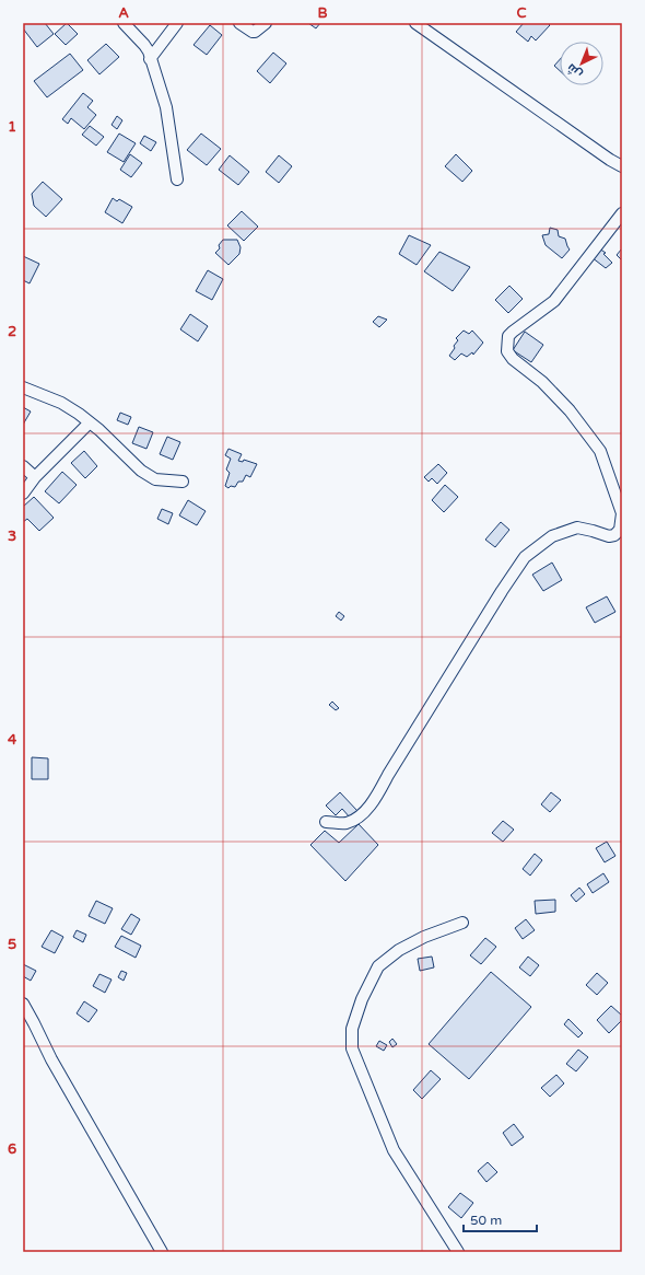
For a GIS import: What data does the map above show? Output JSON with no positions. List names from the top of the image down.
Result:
{
  "scale_bar": "50 m",
  "north": "bottom left",
  "grid": {
    "columns": ["A", "B", "C"],
    "rows": [
      "1",
      "2",
      "3",
      "4",
      "5",
      "6"
    ]
  }
}
